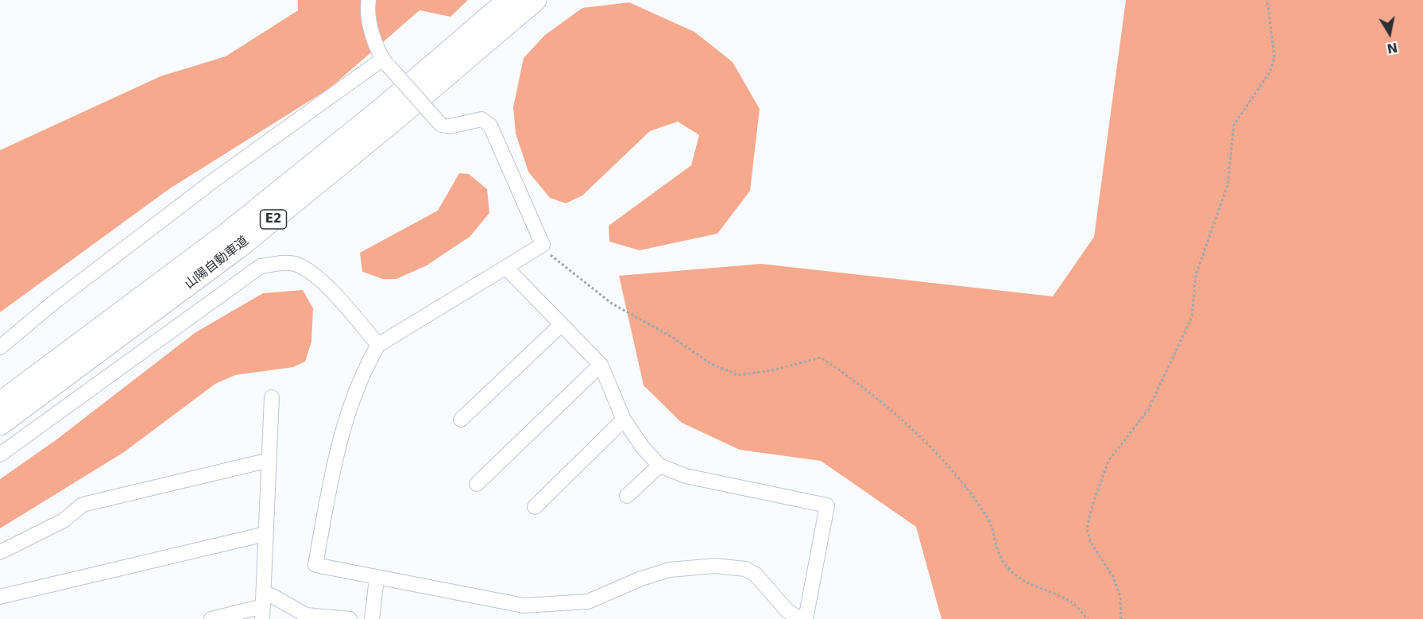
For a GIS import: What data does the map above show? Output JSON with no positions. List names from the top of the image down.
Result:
{
  "streets": {
    "highway": ["E2", "山陽自動車道"]
  },
  "north": "bottom"
}
